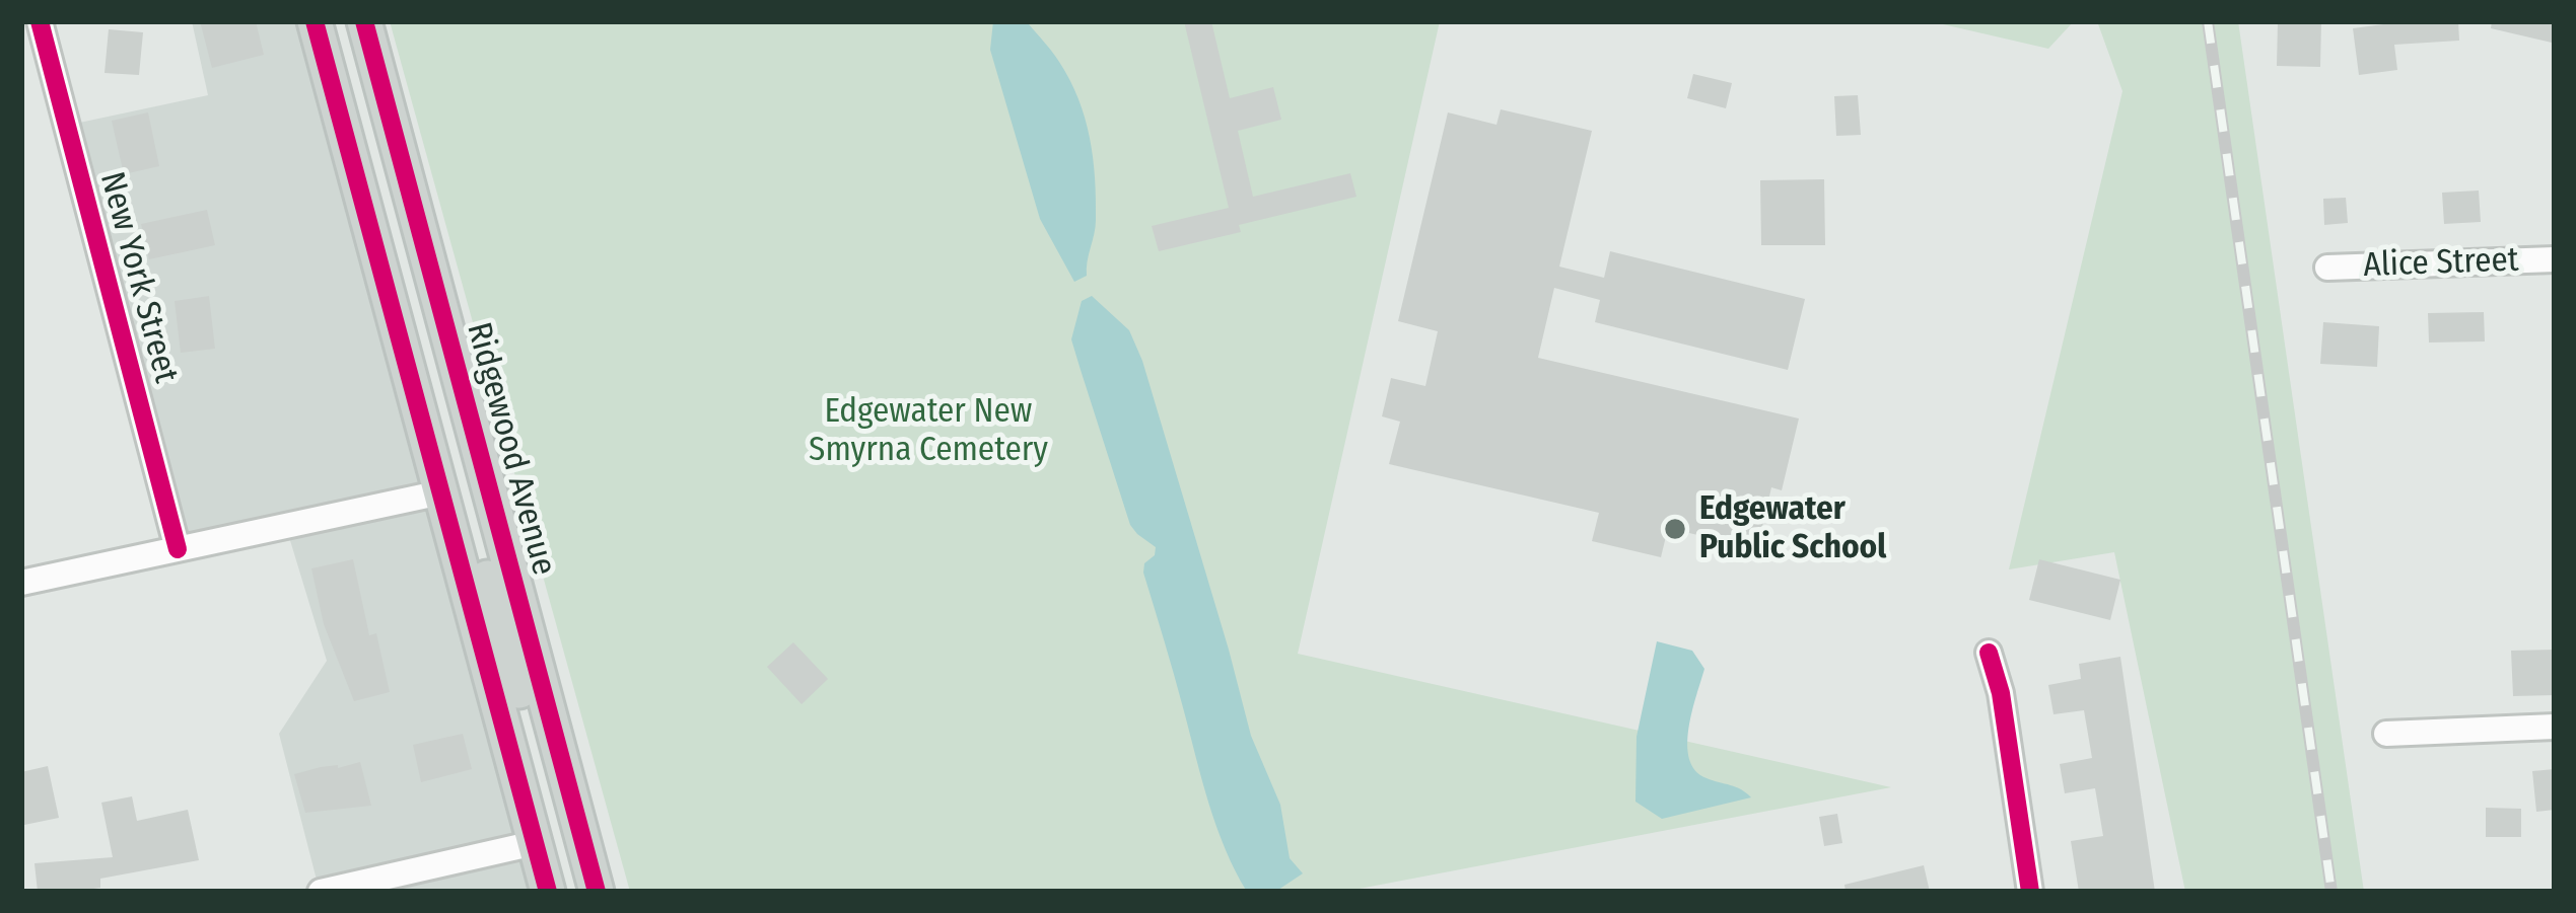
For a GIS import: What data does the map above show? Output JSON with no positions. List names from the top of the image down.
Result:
{
  "streets": {
    "main road": ["Ridgewood Avenue"],
    "street": ["Alice Street", "New York Street"]
  },
  "parks": ["Edgewater New Smyrna Cemetery"],
  "places": ["Edgewater Public School"]
}
